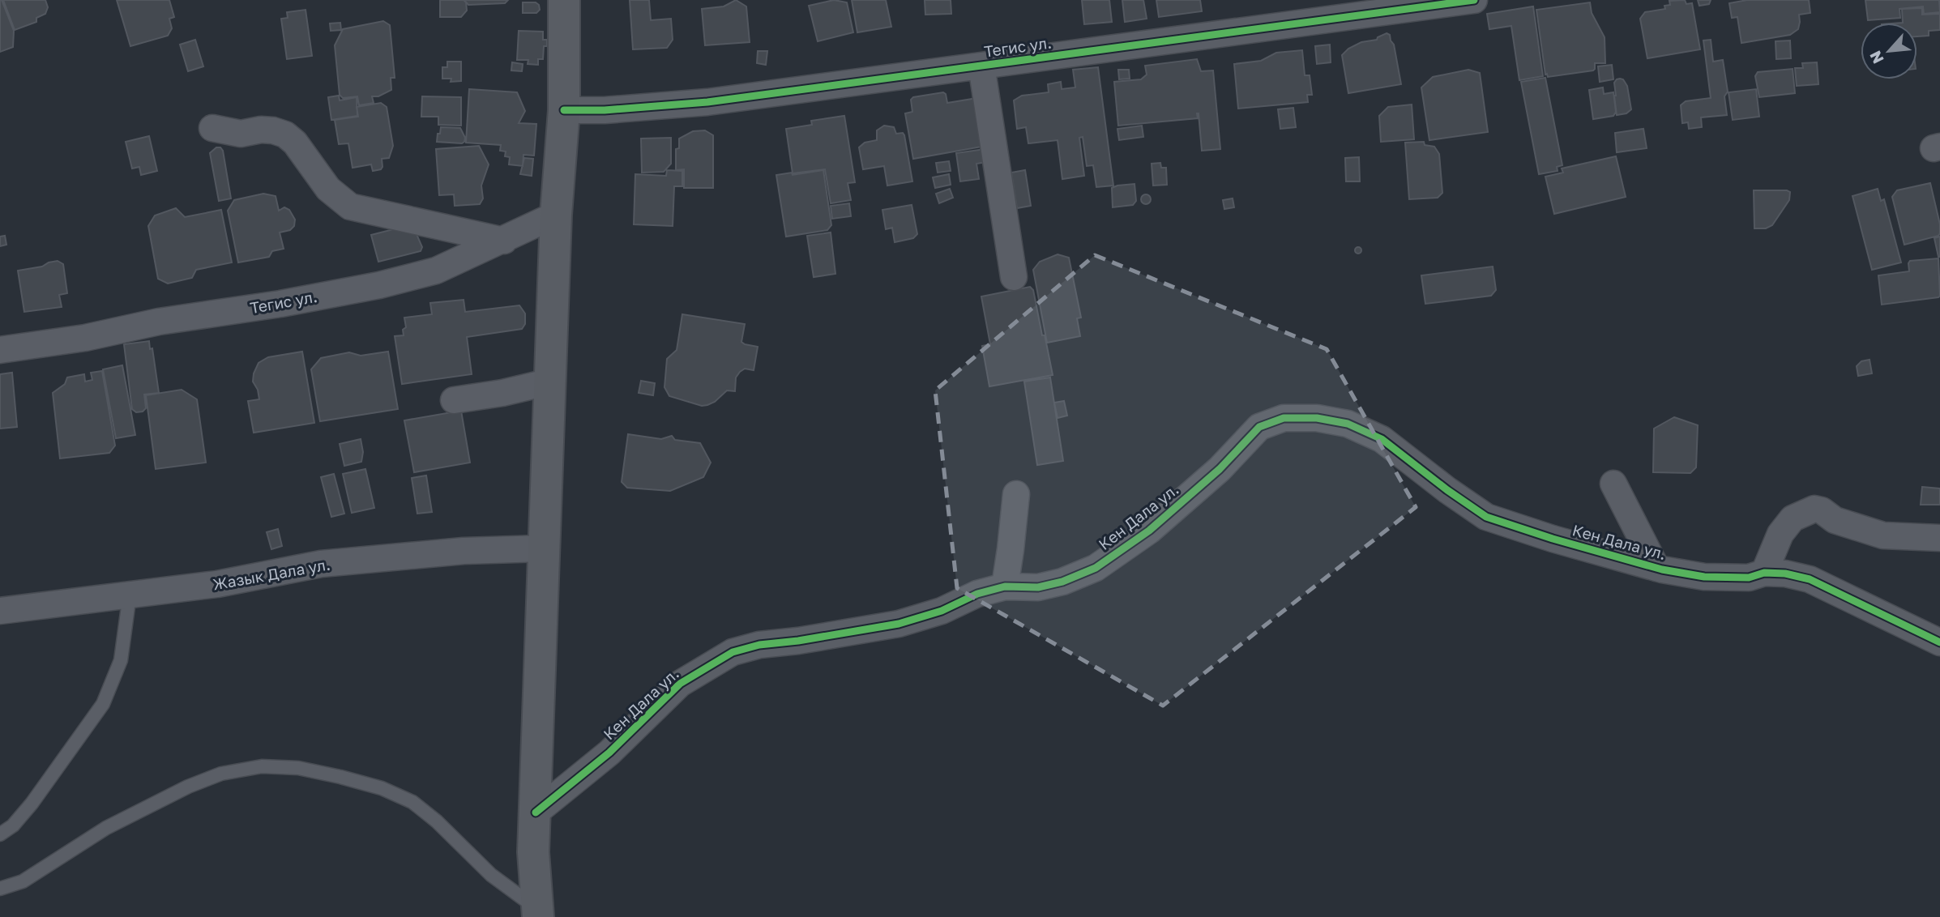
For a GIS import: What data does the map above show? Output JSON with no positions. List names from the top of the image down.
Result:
{
  "streets": {
    "street": ["Тегис ул.", "Кен Дала ул.", "Жазык Дала ул."]
  },
  "north": "bottom left"
}
